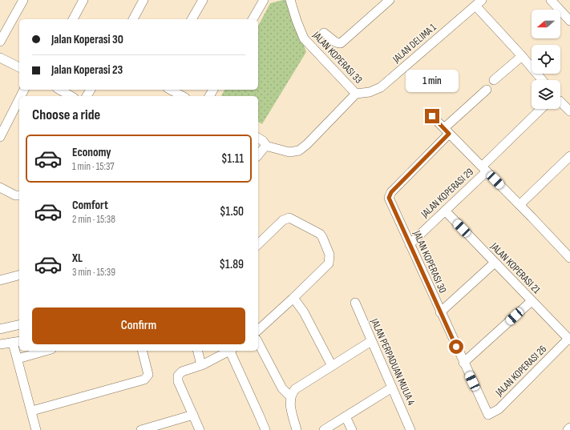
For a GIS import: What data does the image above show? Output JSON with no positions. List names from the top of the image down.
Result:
{
  "streets": {
    "street": [
      "JALAN DELIMA 1",
      "JALAN KOPERASI 33",
      "JALAN KOPERASI 29",
      "JALAN KOPERASI 30",
      "JALAN KOPERASI 21",
      "JALAN PERPADUAN MULIA 4",
      "JALAN KOPERASI 26"
    ]
  },
  "crossings": [
    ["JALAN DELIMA 1", "JALAN KOPERASI 33"],
    ["JALAN KOPERASI 29", "JALAN KOPERASI 30"],
    ["JALAN KOPERASI 29", "JALAN KOPERASI 21"],
    ["JALAN KOPERASI 30", "JALAN KOPERASI 26"],
    ["JALAN KOPERASI 21", "JALAN KOPERASI 26"]
  ],
  "north": "left",
  "page": {
    "banner": ["Jalan Koperasi 30", "Jalan Koperasi 23"],
    "bubble": "1 min",
    "heading": "Choose a ride",
    "list": [
      {
        "name": "Economy",
        "note": "1 min · 15:37",
        "value": "$1.11"
      },
      {
        "name": "Comfort",
        "note": "2 min · 15:38",
        "value": "$1.50"
      },
      {
        "name": "XL",
        "note": "3 min · 15:39",
        "value": "$1.89"
      }
    ],
    "buttons": "Confirm"
  }
}
